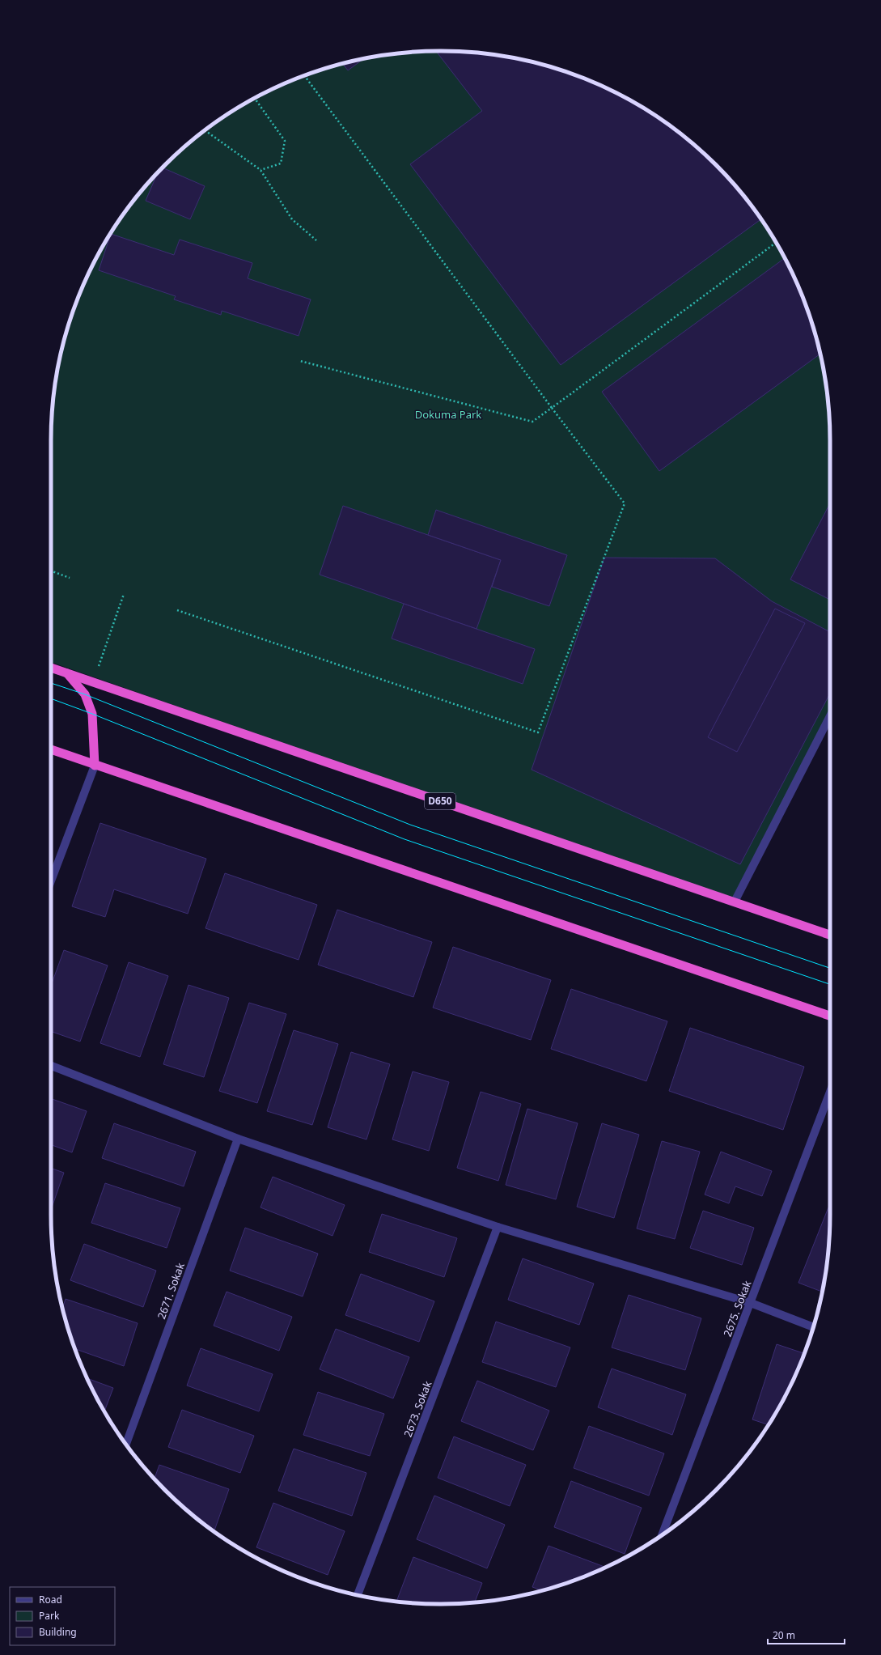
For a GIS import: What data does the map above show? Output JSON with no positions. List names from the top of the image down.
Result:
{
  "streets": {
    "highway": ["D650"],
    "street": ["2671. Sokak", "2675. Sokak", "2673. Sokak"]
  },
  "parks": ["Dokuma Park"],
  "legend": ["Road", "Park", "Building"],
  "scale_bar": "20 m"
}
